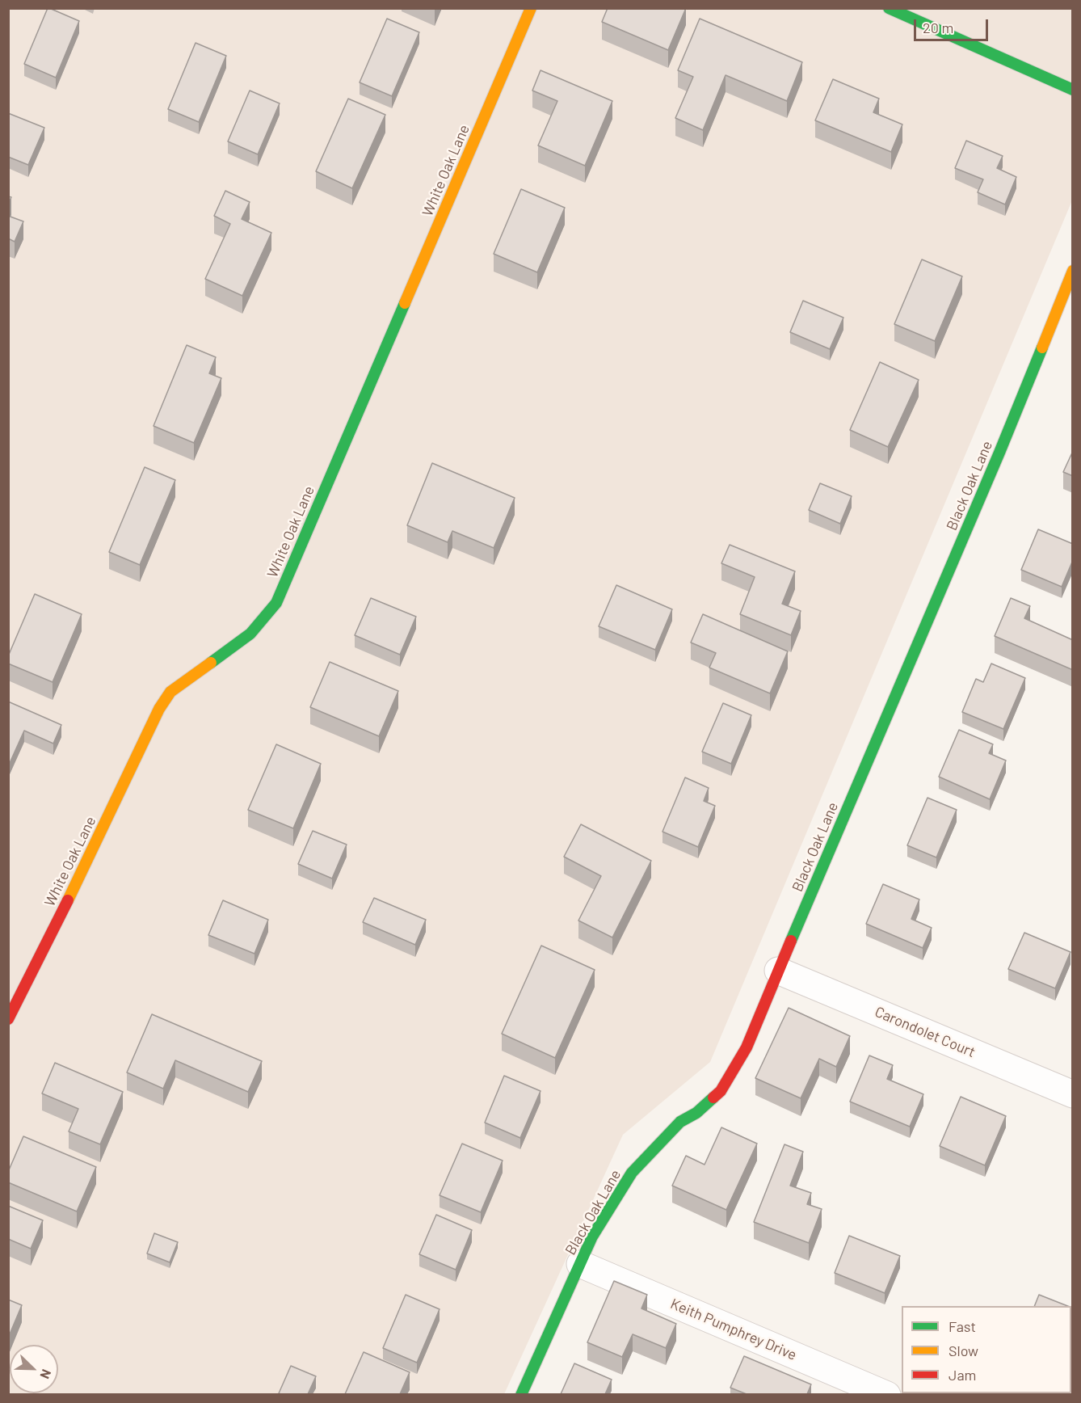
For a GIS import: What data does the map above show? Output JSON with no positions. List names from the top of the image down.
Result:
{
  "streets": {
    "street": [
      "White Oak Lane",
      "Black Oak Lane",
      "Carondolet Court",
      "Keith Pumphrey Drive"
    ]
  },
  "crossings": [
    ["Black Oak Lane", "Carondolet Court"],
    ["Black Oak Lane", "Keith Pumphrey Drive"]
  ],
  "legend": ["Fast", "Slow", "Jam"],
  "scale_bar": "20 m",
  "north": "bottom right"
}
